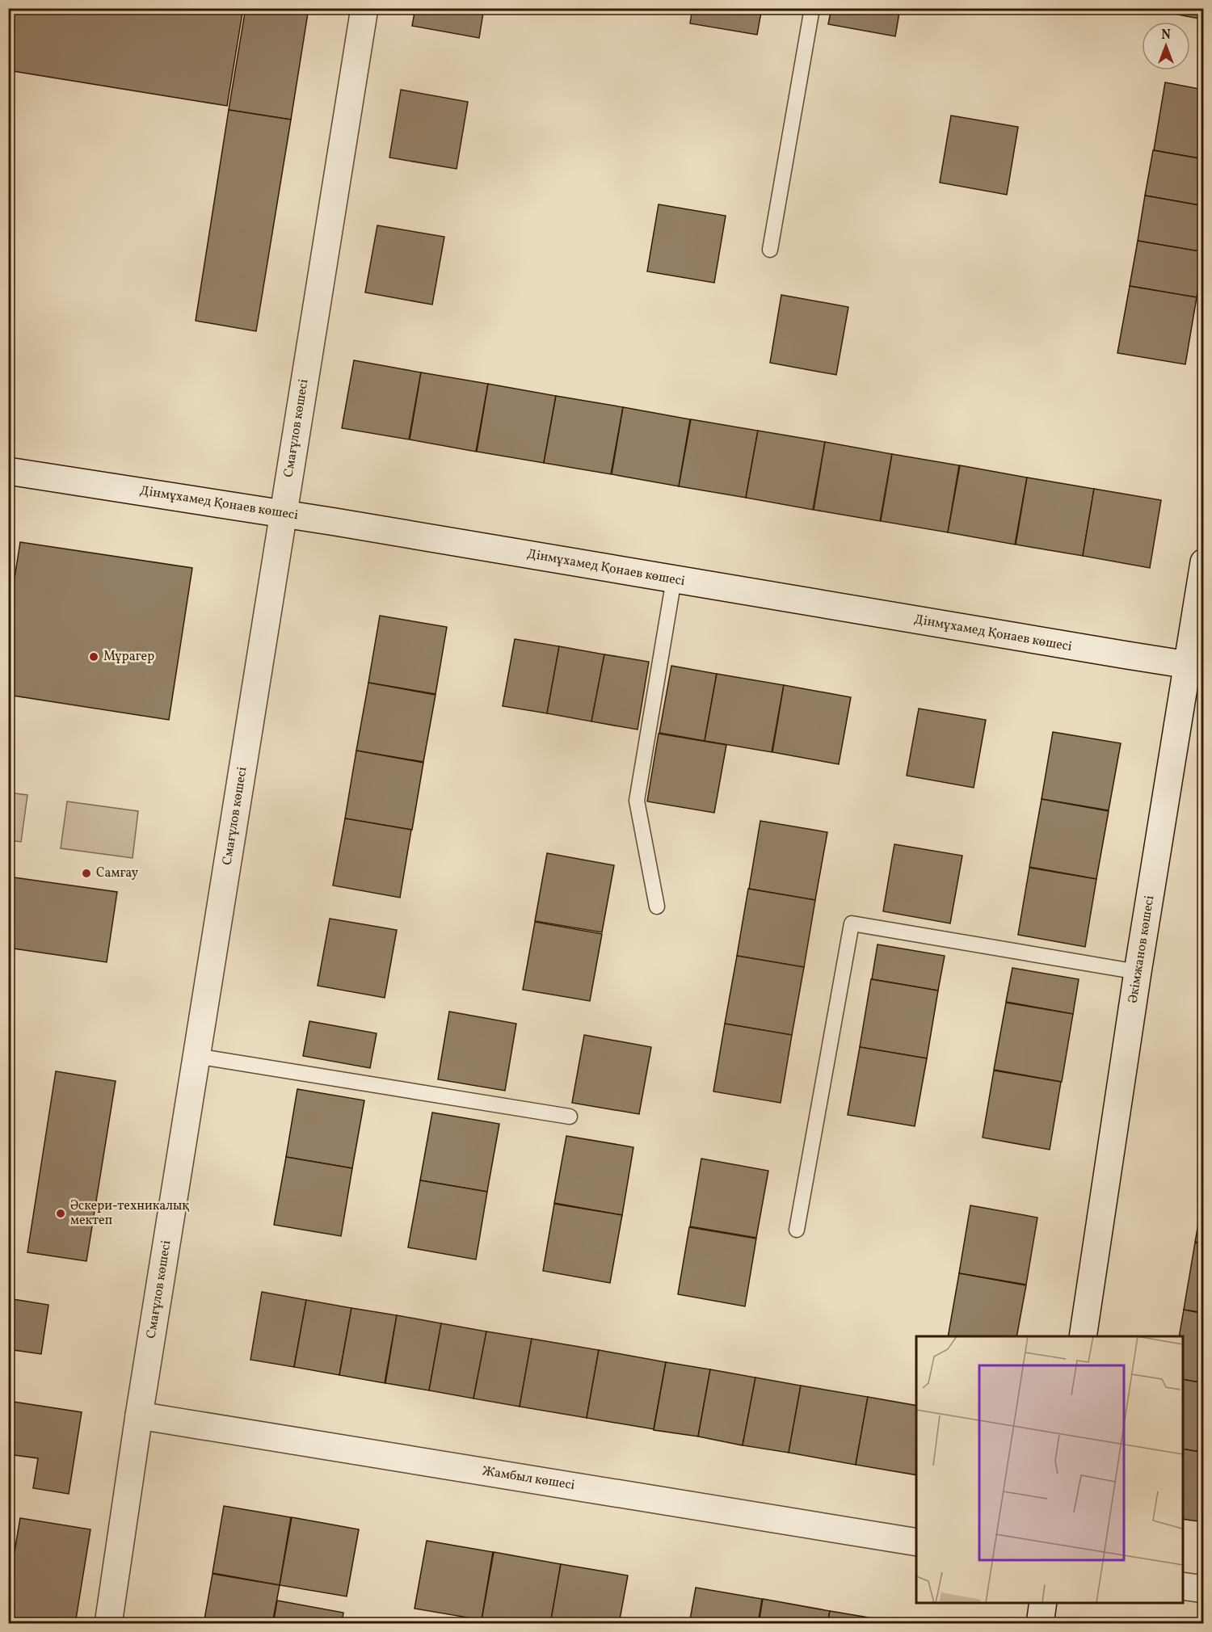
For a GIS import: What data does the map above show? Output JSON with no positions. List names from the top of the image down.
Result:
{
  "streets": {
    "street": [
      "Смағұлов көшесі",
      "Дінмұхамед Қонаев көшесі",
      "Әкімжанов көшесі",
      "Жамбыл көшесі"
    ]
  },
  "crossings": [
    ["Смағұлов көшесі", "Дінмұхамед Қонаев көшесі"],
    ["Смағұлов көшесі", "Жамбыл көшесі"],
    ["Дінмұхамед Қонаев көшесі", "Әкімжанов көшесі"]
  ],
  "places": ["Мұрагер", "Самғау", "Әскери-техникалық мектеп"],
  "north": "top"
}
